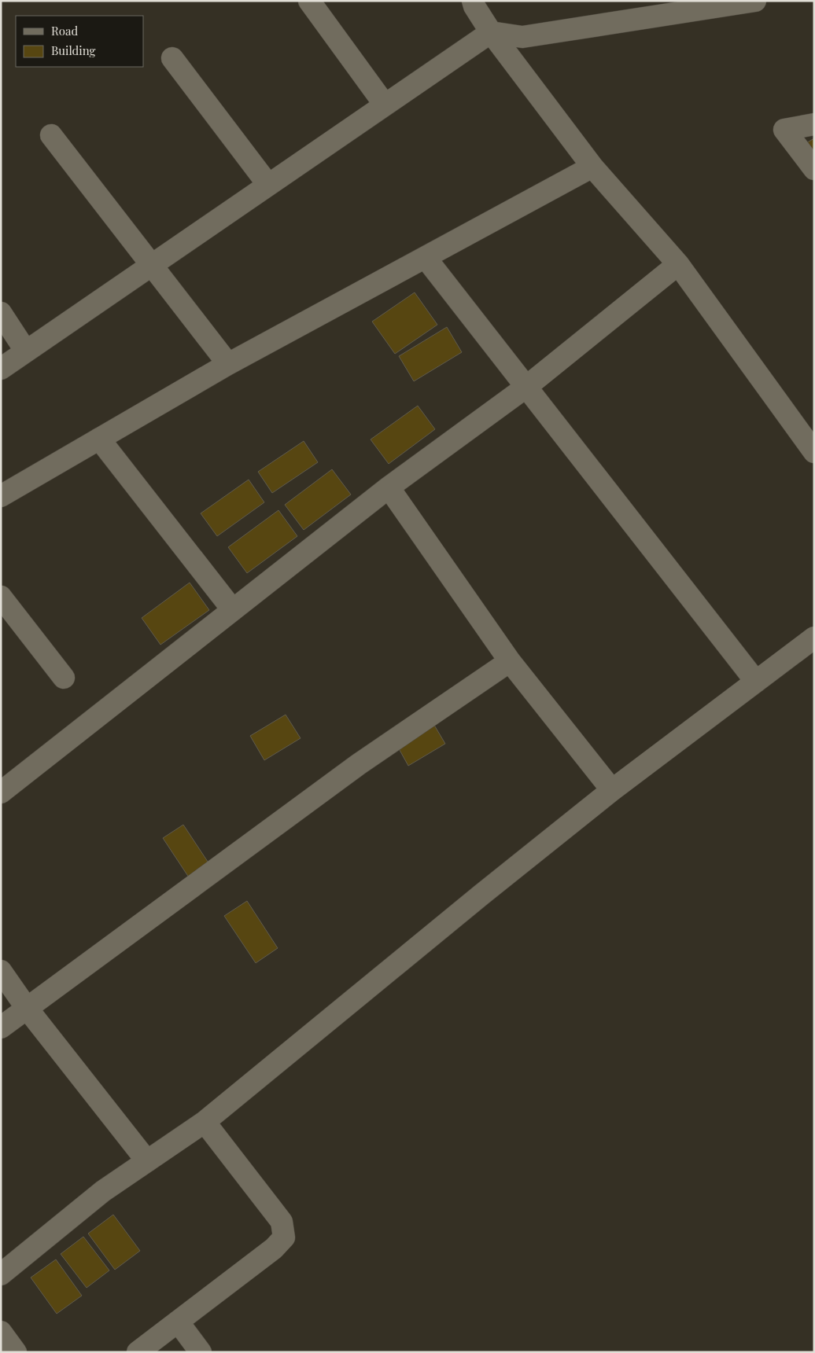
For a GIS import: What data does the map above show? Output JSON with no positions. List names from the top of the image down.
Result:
{
  "legend": ["Road", "Building"]
}
